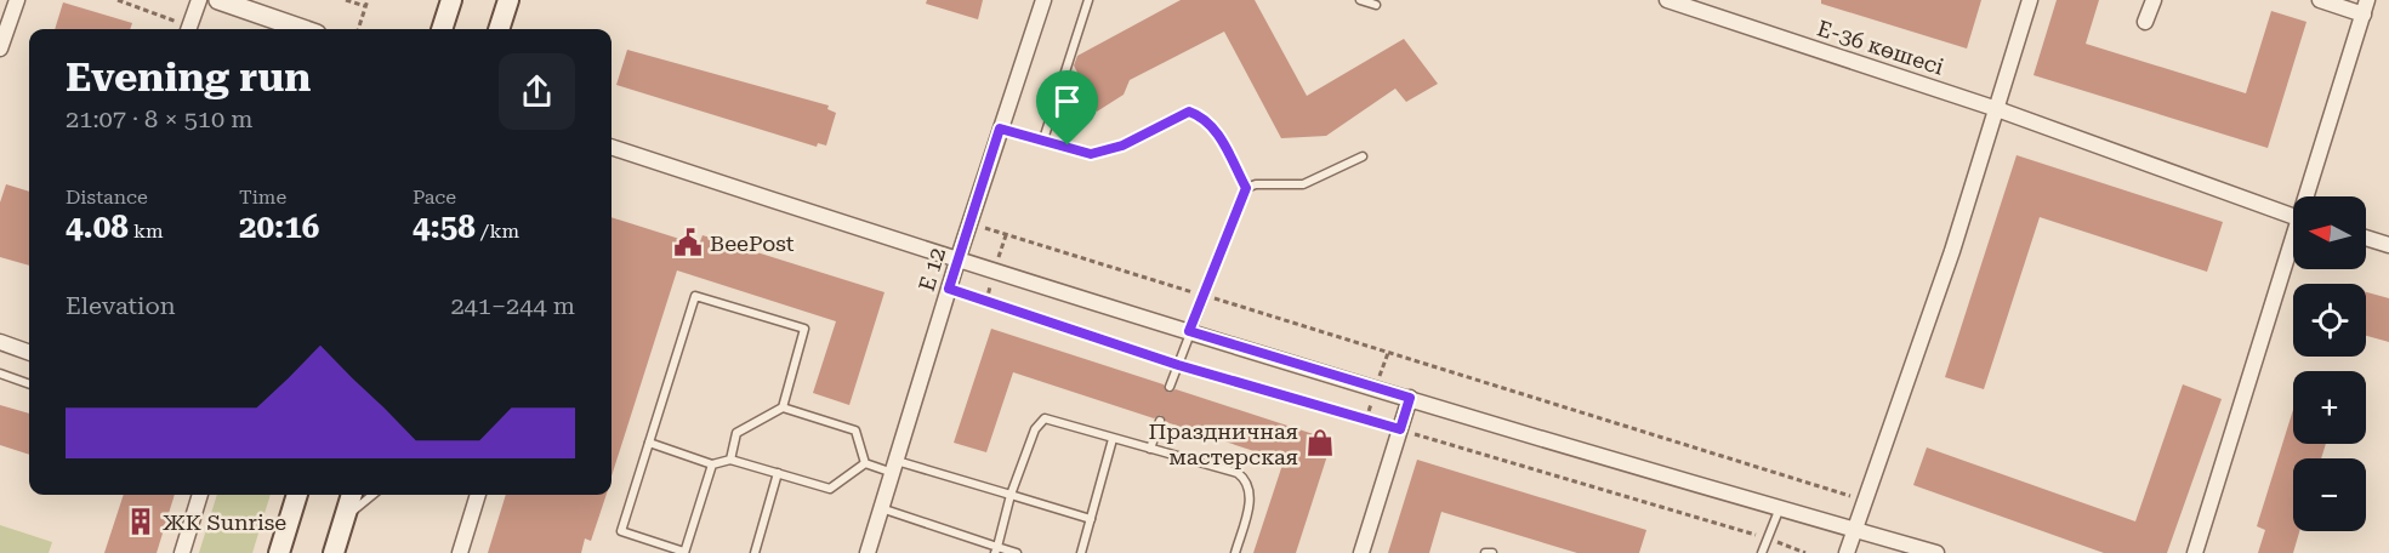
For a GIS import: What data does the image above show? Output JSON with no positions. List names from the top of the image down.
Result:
{
  "streets": {
    "street": ["Е-36 көшесі", "E 12"]
  },
  "places": {
    "public building": ["BeePost"],
    "shop": ["Праздничная мастерская"],
    "building": ["ЖК Sunrise"]
  },
  "north": "left",
  "page": {
    "heading": ["Evening run", "21:07 · 8 × 510 m"],
    "stats": [
      ["Distance", "4.08 km"],
      ["Time", "20:16"],
      ["Pace", "4:58 /km"]
    ],
    "map_buttons": ["+", "−"],
    "chart": ["Elevation", "241–244 m"]
  }
}
